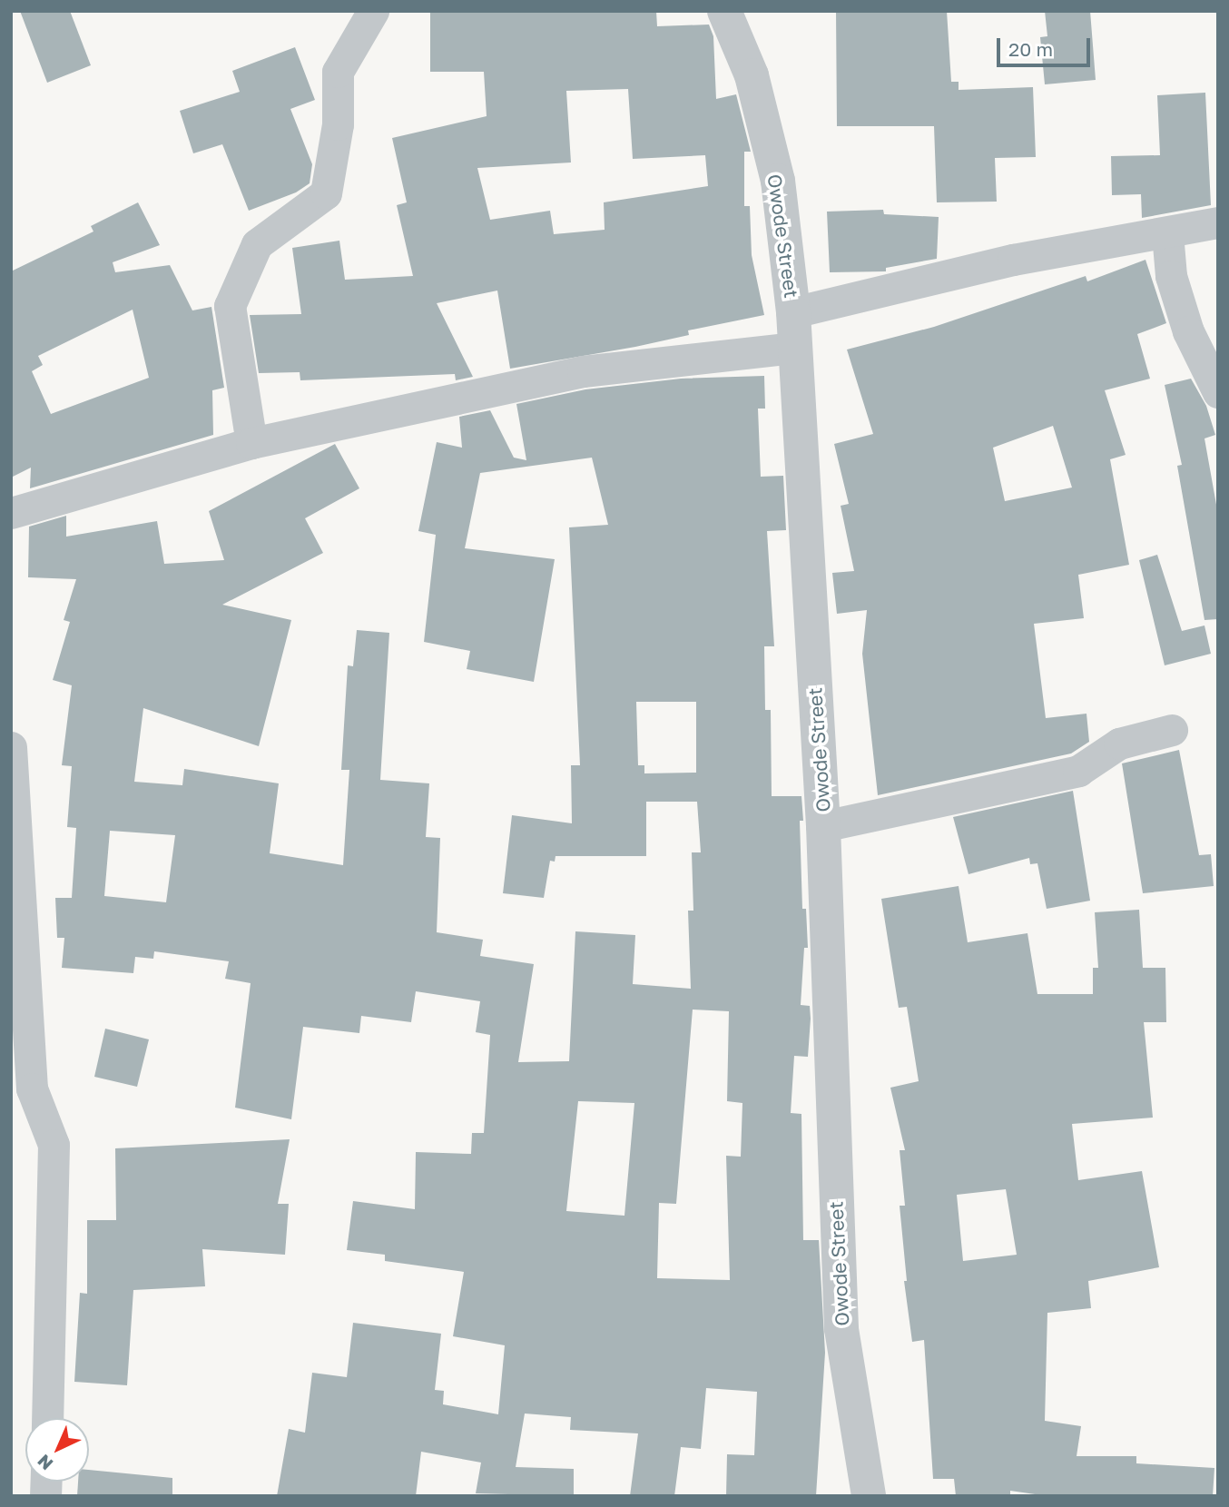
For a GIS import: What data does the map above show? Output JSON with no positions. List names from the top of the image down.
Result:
{
  "streets": {
    "street": ["Owode Street"]
  },
  "scale_bar": "20 m",
  "north": "bottom left"
}
